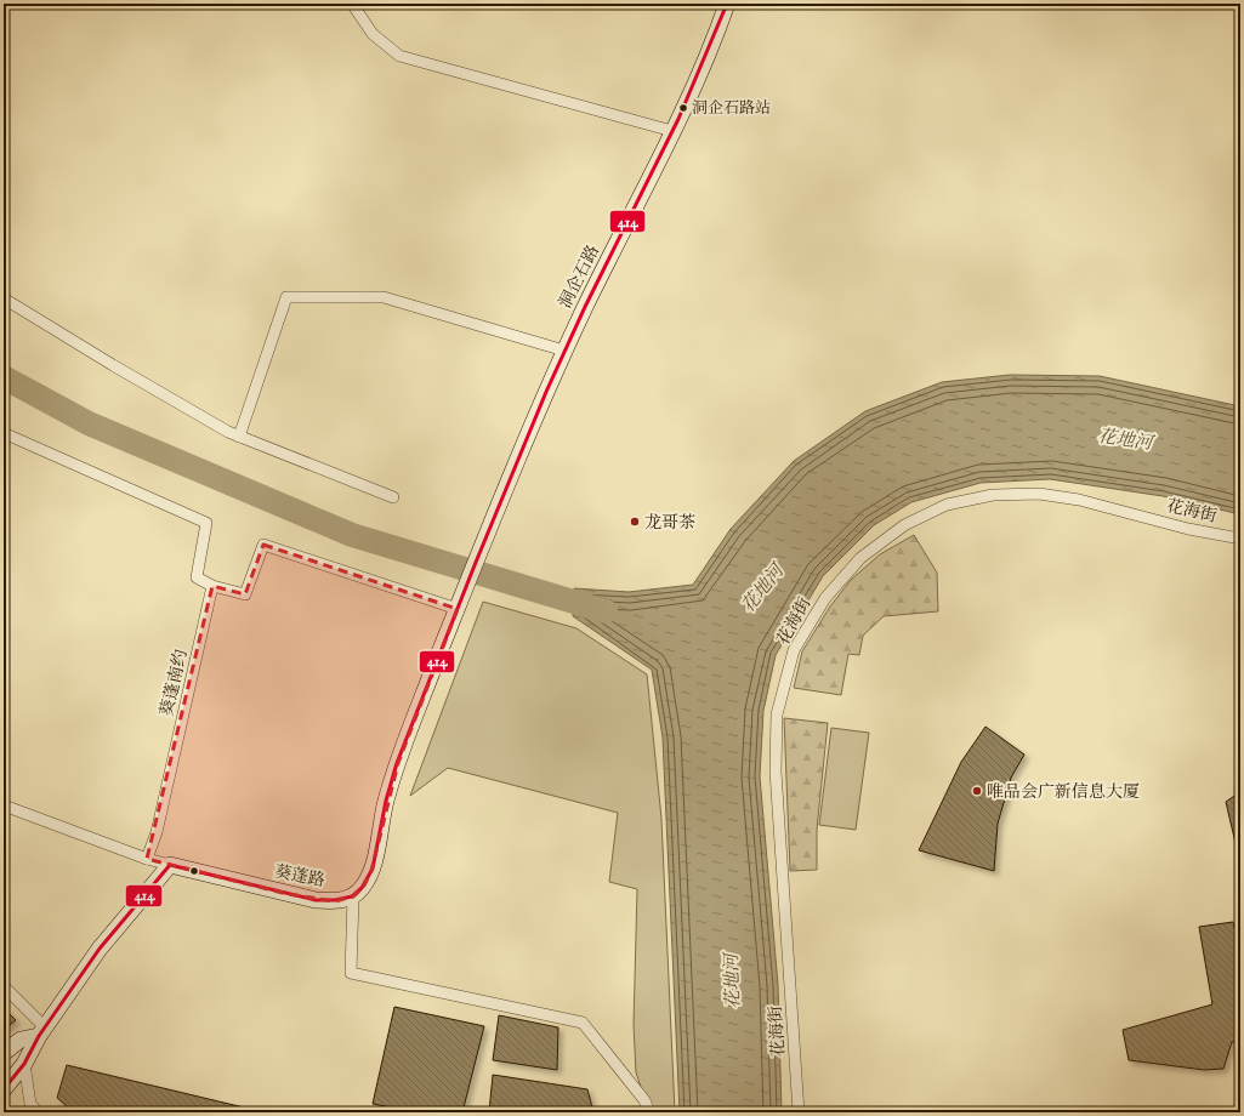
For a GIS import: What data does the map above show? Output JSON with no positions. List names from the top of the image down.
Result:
{
  "streets": {
    "street": [
      "洞企石路",
      "花海街",
      "葵蓬南约",
      "葵蓬路"
    ]
  },
  "water": ["花地河"],
  "places": ["洞企石路站", "龙哥茶", "唯品会广新信息大厦"],
  "lines": ["transit line 414"]
}
